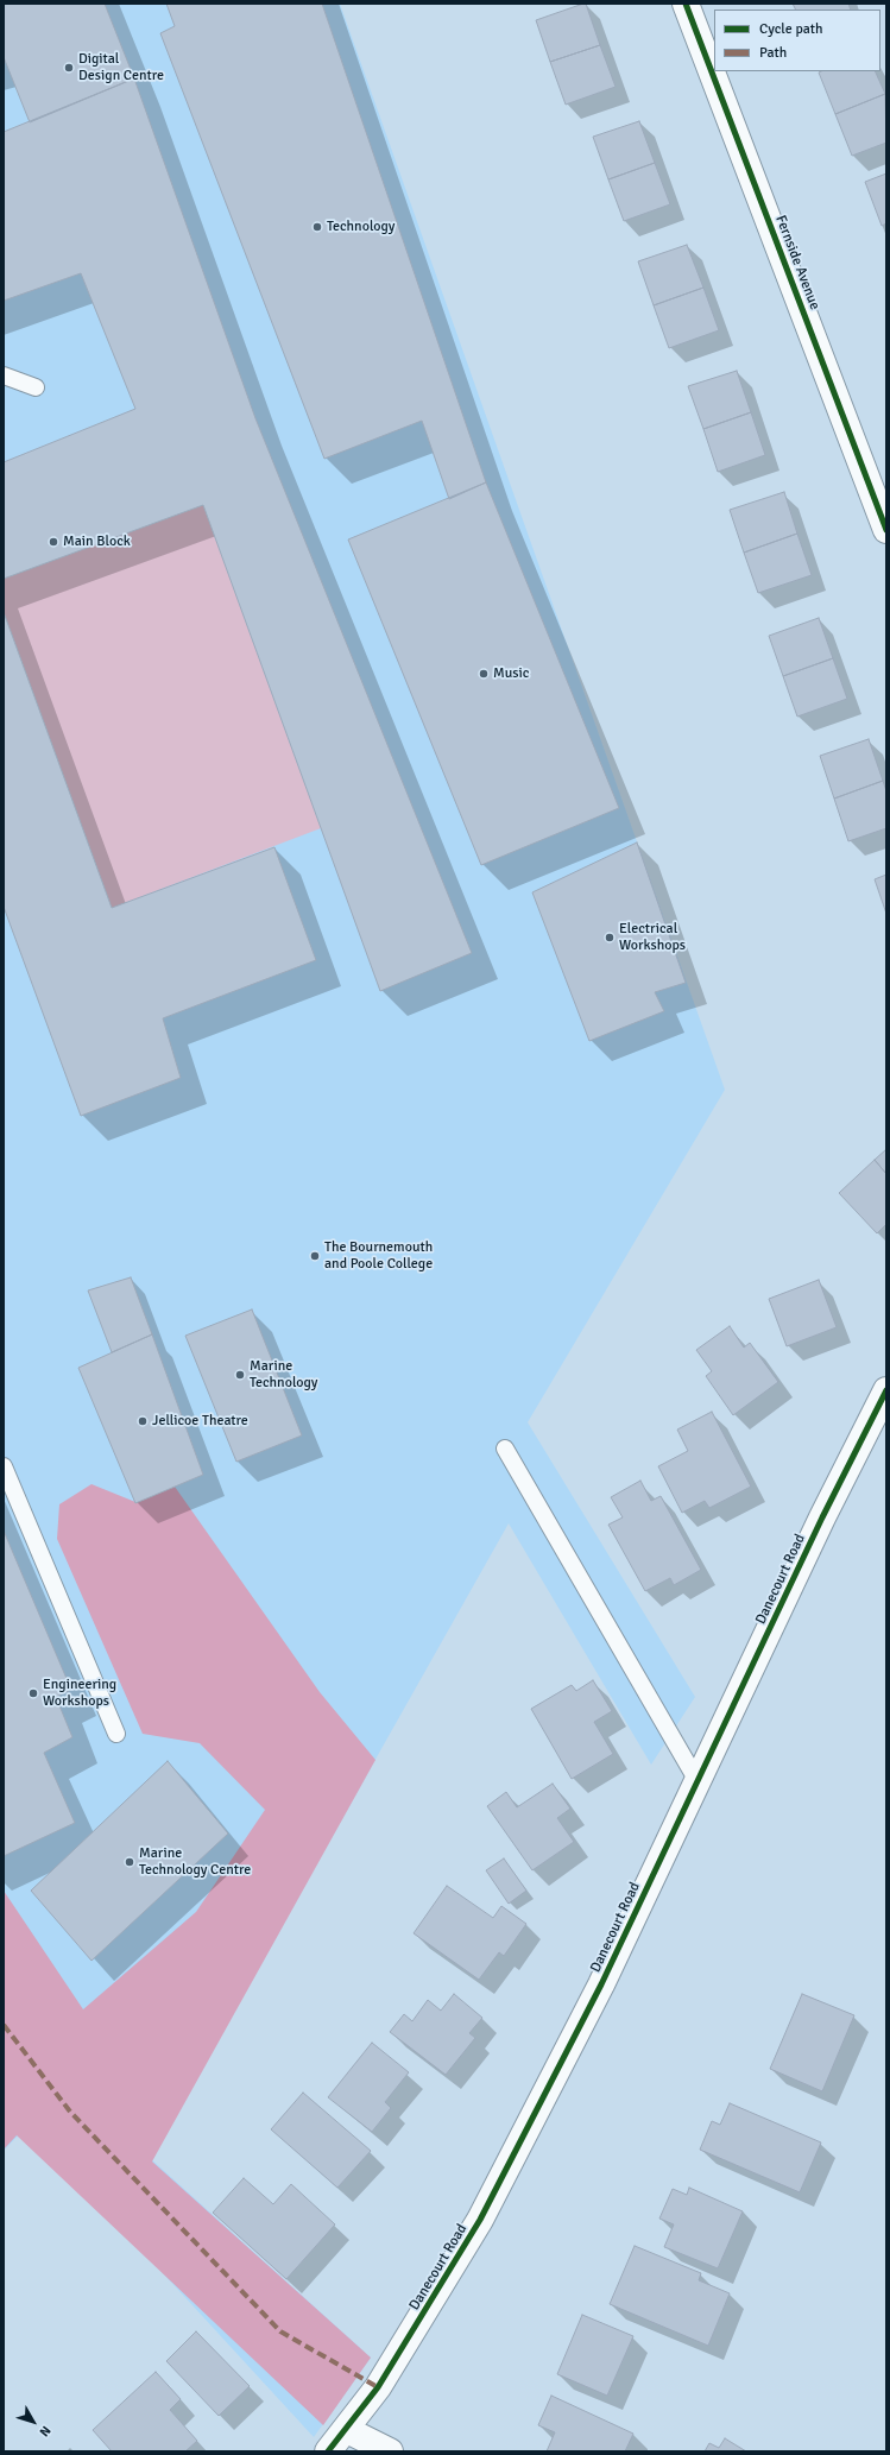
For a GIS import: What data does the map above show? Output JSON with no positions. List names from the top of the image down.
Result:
{
  "streets": {
    "street": ["Fernside Avenue", "Danecourt Road"]
  },
  "places": [
    "Digital Design Centre",
    "Technology",
    "Main Block",
    "Music",
    "Electrical Workshops",
    "The Bournemouth and Poole College",
    "Marine Technology",
    "Jellicoe Theatre",
    "Engineering Workshops",
    "Marine Technology Centre"
  ],
  "legend": ["Cycle path", "Path"],
  "north": "bottom right"
}
